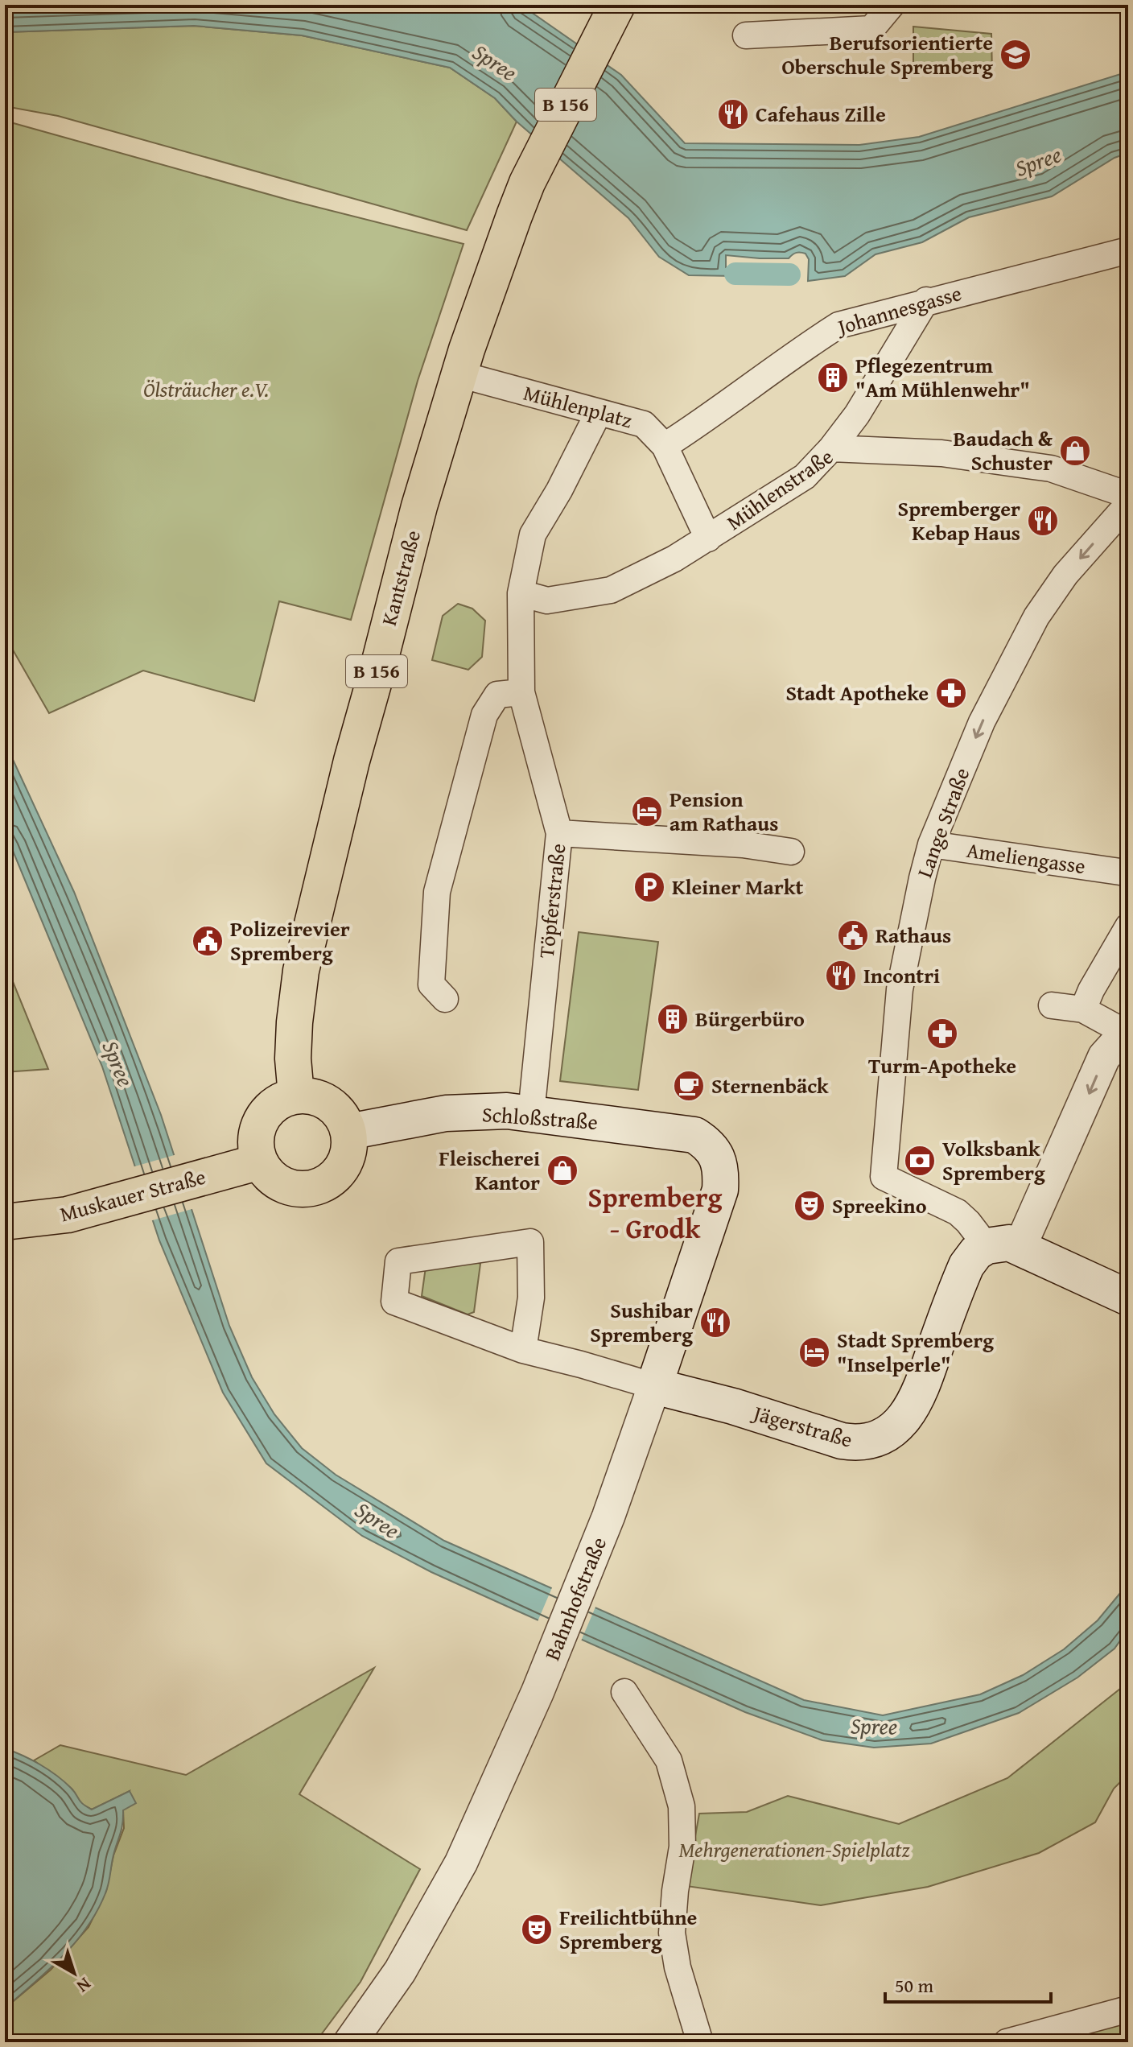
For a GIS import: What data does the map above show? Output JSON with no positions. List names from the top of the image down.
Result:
{
  "streets": {
    "main road": [
      "B 156",
      "Kantstraße",
      "Schloßstraße",
      "Muskauer Straße",
      "Jägerstraße",
      "Bahnhofstraße"
    ],
    "street": [
      "Johannesgasse",
      "Mühlenplatz",
      "Mühlenstraße",
      "Lange Straße",
      "Ameliengasse",
      "Töpferstraße"
    ]
  },
  "crossings": [
    ["Johannesgasse", "Mühlenplatz"],
    ["Mühlenplatz", "Mühlenstraße"],
    ["Mühlenplatz", "Kantstraße"],
    ["Mühlenplatz", "Töpferstraße"],
    ["Mühlenstraße", "Töpferstraße"],
    ["Kantstraße", "Schloßstraße"],
    ["Kantstraße", "Muskauer Straße"],
    ["Lange Straße", "Ameliengasse"],
    ["Lange Straße", "Jägerstraße"],
    ["Töpferstraße", "Schloßstraße"],
    ["Schloßstraße", "Muskauer Straße"],
    ["Schloßstraße", "Bahnhofstraße"],
    ["Jägerstraße", "Bahnhofstraße"]
  ],
  "one_way": ["Lange Straße"],
  "districts": ["Spremberg - Grodk"],
  "water": ["Spree"],
  "parks": ["Ölsträucher e.V.", "Mehrgenerationen-Spielplatz"],
  "places": {
    "school or university": ["Berufsorientierte Oberschule Spremberg"],
    "restaurant": [
      "Cafehaus Zille",
      "Spremberger Kebap Haus",
      "Incontri",
      "Sushibar Spremberg"
    ],
    "building": ["Pflegezentrum \"Am Mühlenwehr\"", "Bürgerbüro"],
    "shop": ["Baudach & Schuster", "Fleischerei Kantor"],
    "pharmacy": ["Stadt Apotheke", "Turm-Apotheke"],
    "hotel": ["Pension am Rathaus", "Stadt Spremberg \"Inselperle\""],
    "parking": ["Kleiner Markt"],
    "public building": ["Rathaus", "Polizeirevier Spremberg"],
    "cafe": ["Sternenbäck"],
    "bank": ["Volksbank Spremberg"],
    "theatre": ["Spreekino", "Freilichtbühne Spremberg"]
  },
  "scale_bar": "50 m",
  "north": "bottom right"
}
